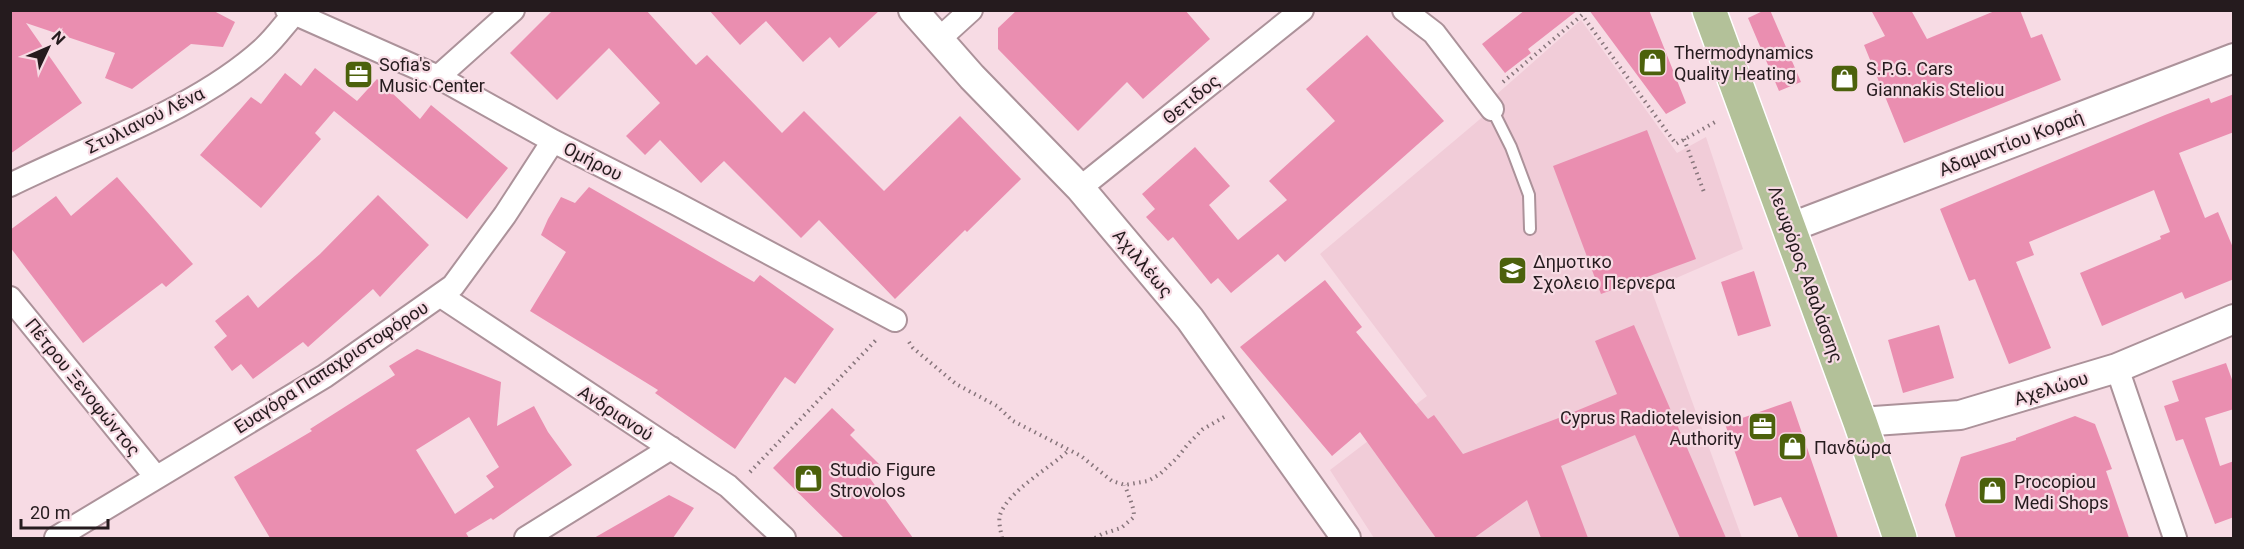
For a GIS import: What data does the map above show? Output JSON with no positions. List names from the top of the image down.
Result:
{
  "streets": {
    "main road": ["Λεωφόρος Αθαλάσσης"],
    "street": [
      "Θετιδος",
      "Στυλιανού Λένα",
      "Αδαμαντίου Κοραή",
      "Ομήρου",
      "Αχιλλέως",
      "Ευαγόρα Παπαχριστοφόρου",
      "Πέτρου Ξενοφώντος",
      "Αχελώου",
      "Ανδριανού"
    ]
  },
  "crossings": [
    ["Θετιδος", "Αχιλλέως"],
    ["Στυλιανού Λένα", "Ομήρου"],
    ["Αδαμαντίου Κοραή", "Λεωφόρος Αθαλάσσης"],
    ["Ομήρου", "Ευαγόρα Παπαχριστοφόρου"],
    ["Λεωφόρος Αθαλάσσης", "Αχελώου"],
    ["Ευαγόρα Παπαχριστοφόρου", "Πέτρου Ξενοφώντος"],
    ["Ευαγόρα Παπαχριστοφόρου", "Ανδριανού"]
  ],
  "places": {
    "shop": [
      "Thermodynamics Quality Heating",
      "S.P.G. Cars Giannakis Steliou",
      "Πανδώρα",
      "Studio Figure Strovolos",
      "Procopiou Medi Shops"
    ],
    "office": ["Sofia's Music Center", "Cyprus Radiotelevision Authority"],
    "school or university": ["Δημοτικο Σχολειο Περνερα"]
  },
  "scale_bar": "20 m",
  "north": "top right"
}
